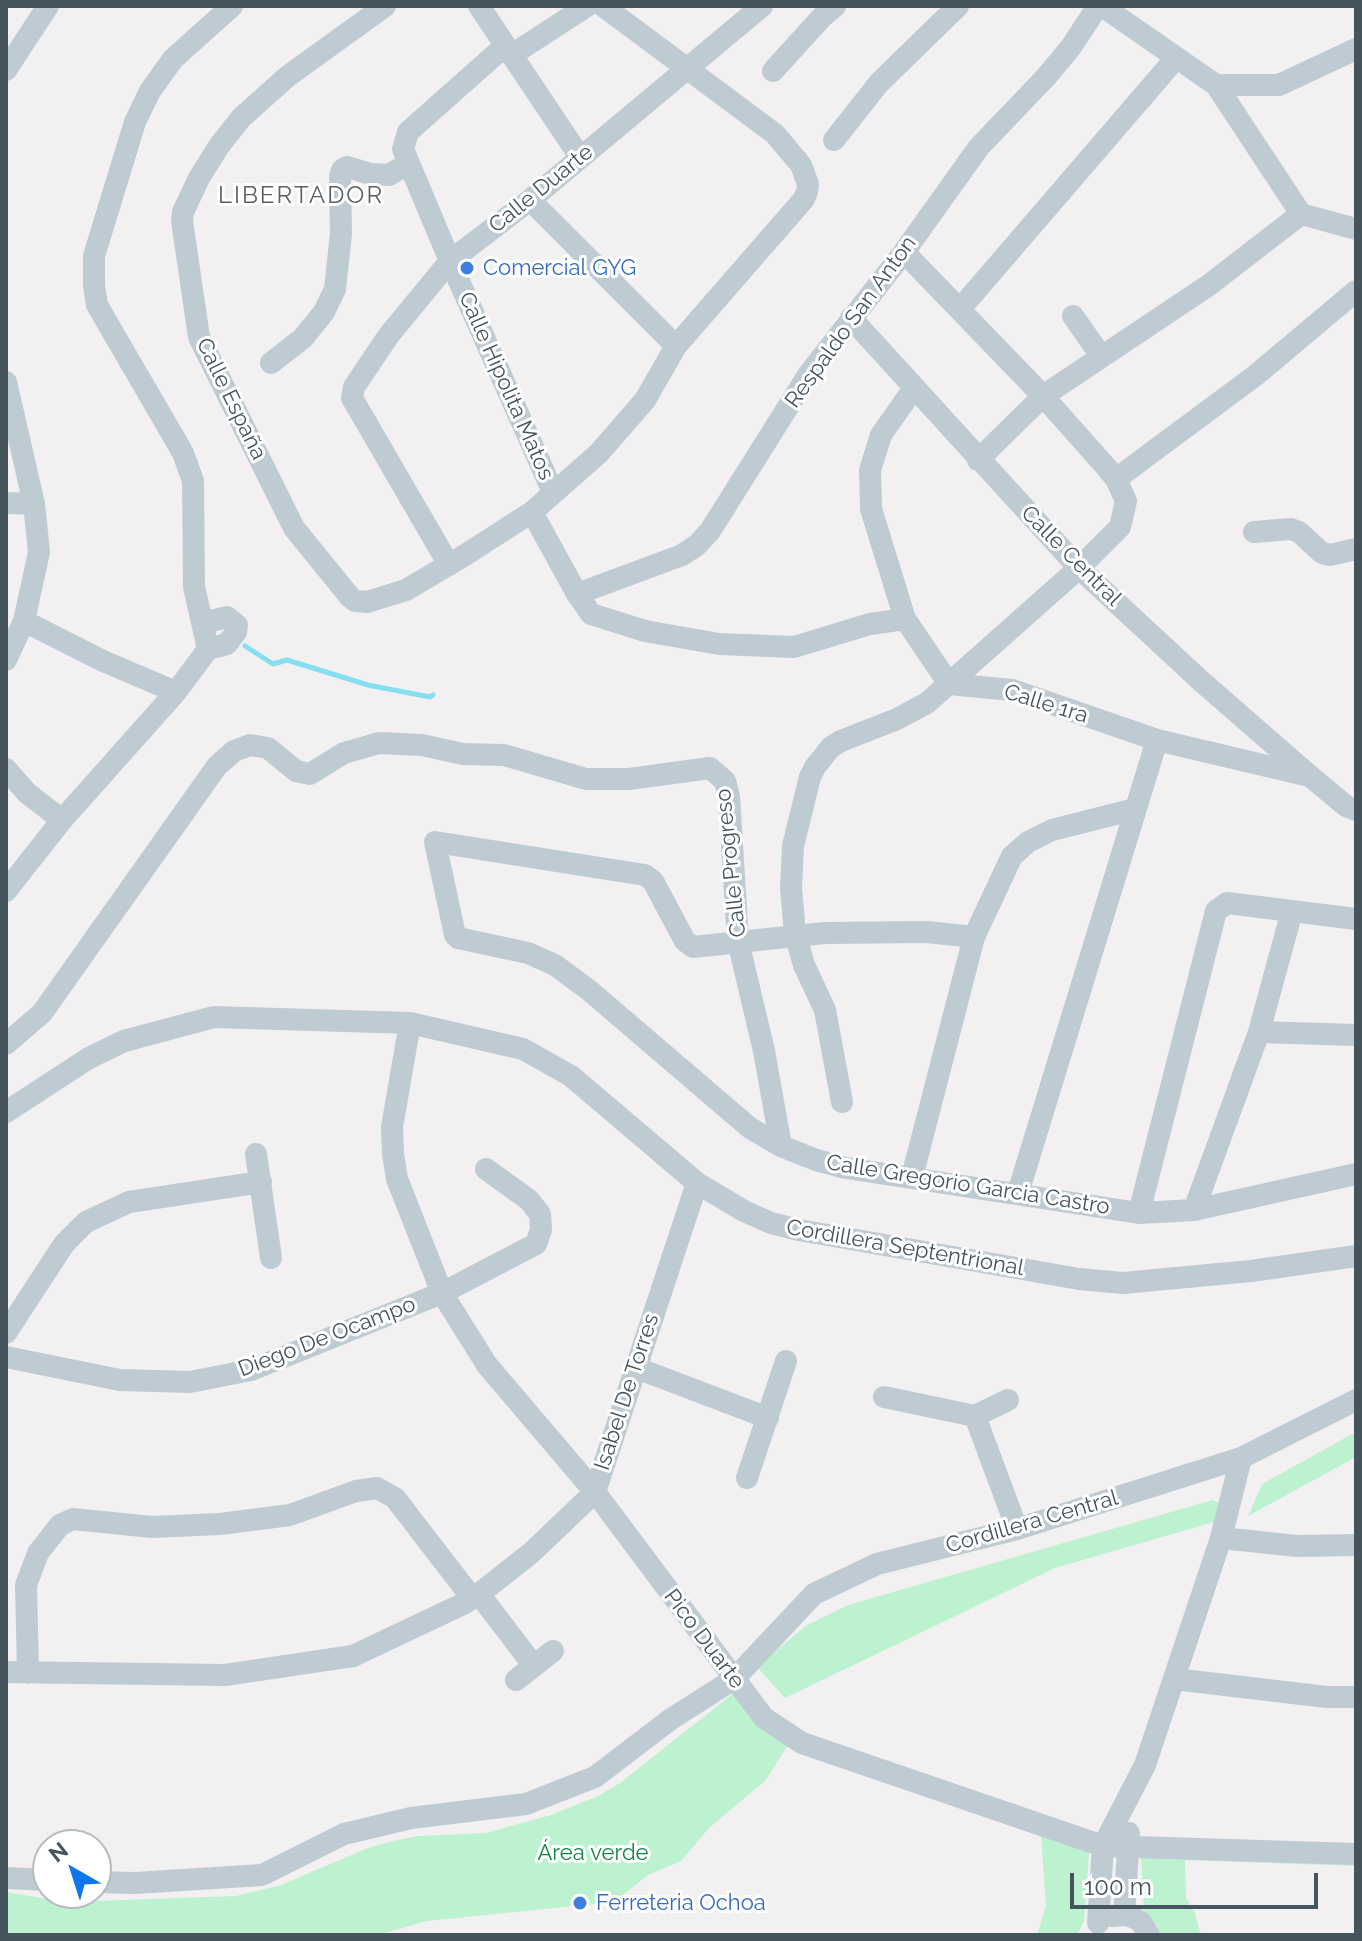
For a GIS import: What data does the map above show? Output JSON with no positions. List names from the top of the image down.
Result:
{
  "streets": {
    "street": [
      "Calle Duarte",
      "Respaldo San Anton",
      "Calle Hipolita Matos",
      "Calle España",
      "Calle Central",
      "Calle 1ra",
      "Calle Progreso",
      "Calle Gregorio Garcia Castro",
      "Cordillera Septentrional",
      "Diego De Ocampo",
      "Isabel De Torres",
      "Cordillera Central",
      "Pico Duarte"
    ]
  },
  "crossings": [
    ["Calle Duarte", "Calle Hipolita Matos"],
    ["Calle Duarte", "Calle España"],
    ["Respaldo San Anton", "Calle Central"],
    ["Calle Hipolita Matos", "Calle España"],
    ["Calle Central", "Calle 1ra"],
    ["Calle Progreso", "Calle Gregorio Garcia Castro"],
    ["Cordillera Septentrional", "Isabel De Torres"],
    ["Cordillera Septentrional", "Pico Duarte"],
    ["Diego De Ocampo", "Pico Duarte"],
    ["Isabel De Torres", "Pico Duarte"],
    ["Cordillera Central", "Pico Duarte"]
  ],
  "districts": ["LIBERTADOR"],
  "parks": ["Área verde"],
  "places": ["Comercial GYG", "Ferreteria Ochoa"],
  "scale_bar": "100 m",
  "north": "top left"
}
